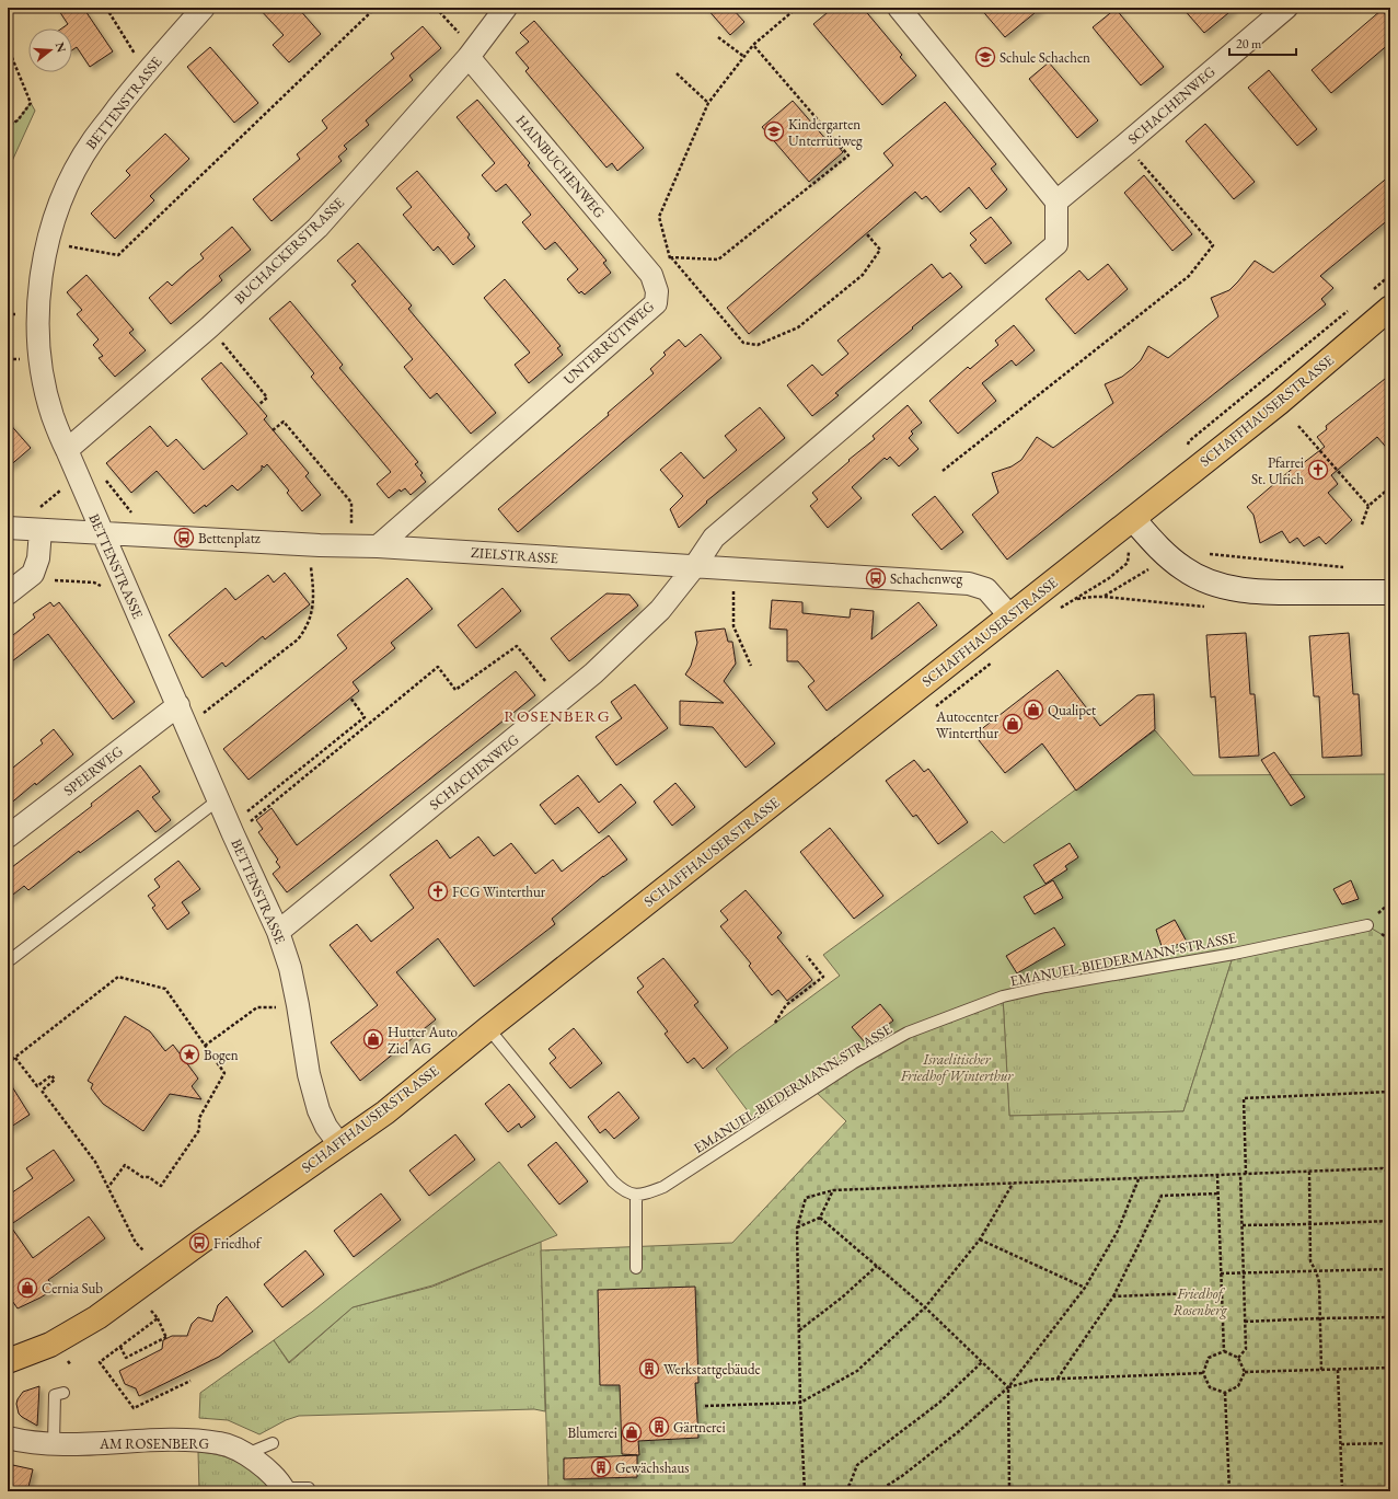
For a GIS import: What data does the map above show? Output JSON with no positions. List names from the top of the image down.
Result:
{
  "streets": {
    "main road": ["SCHAFFHAUSERSTRASSE"],
    "street": [
      "BETTENSTRASSE",
      "SCHACHENWEG",
      "HAINBUCHENWEG",
      "BUCHACKERSTRASSE",
      "UNTERRÜTIWEG",
      "ZIELSTRASSE",
      "SPEERWEG",
      "AM ROSENBERG"
    ],
    "lane": ["EMANUEL-BIEDERMANN-STRASSE"]
  },
  "crossings": [
    ["BETTENSTRASSE", "SCHACHENWEG"],
    ["BETTENSTRASSE", "BUCHACKERSTRASSE"],
    ["BETTENSTRASSE", "SCHAFFHAUSERSTRASSE"],
    ["BETTENSTRASSE", "ZIELSTRASSE"],
    ["BETTENSTRASSE", "SPEERWEG"],
    ["SCHACHENWEG", "ZIELSTRASSE"],
    ["HAINBUCHENWEG", "BUCHACKERSTRASSE"],
    ["HAINBUCHENWEG", "UNTERRÜTIWEG"],
    ["UNTERRÜTIWEG", "ZIELSTRASSE"],
    ["SCHAFFHAUSERSTRASSE", "ZIELSTRASSE"]
  ],
  "districts": ["ROSENBERG"],
  "parks": ["Israelitischer Friedhof Winterthur", "Friedhof Rosenberg"],
  "places": {
    "school or university": ["Schule Schachen", "Kindergarten Unterrütiweg"],
    "church": ["Pfarrei St. Ulrich", "FCG Winterthur"],
    "bus stop": ["Bettenplatz", "Schachenweg", "Friedhof"],
    "shop": [
      "Qualipet",
      "Autocenter Winterthur",
      "Hutter Auto Ziel AG",
      "Cernia Sub",
      "Blumerei"
    ],
    "place": ["Bogen"],
    "building": ["Werkstattgebäude", "Gärtnerei", "Gewächshaus"]
  },
  "scale_bar": "20 m",
  "north": "right"
}
